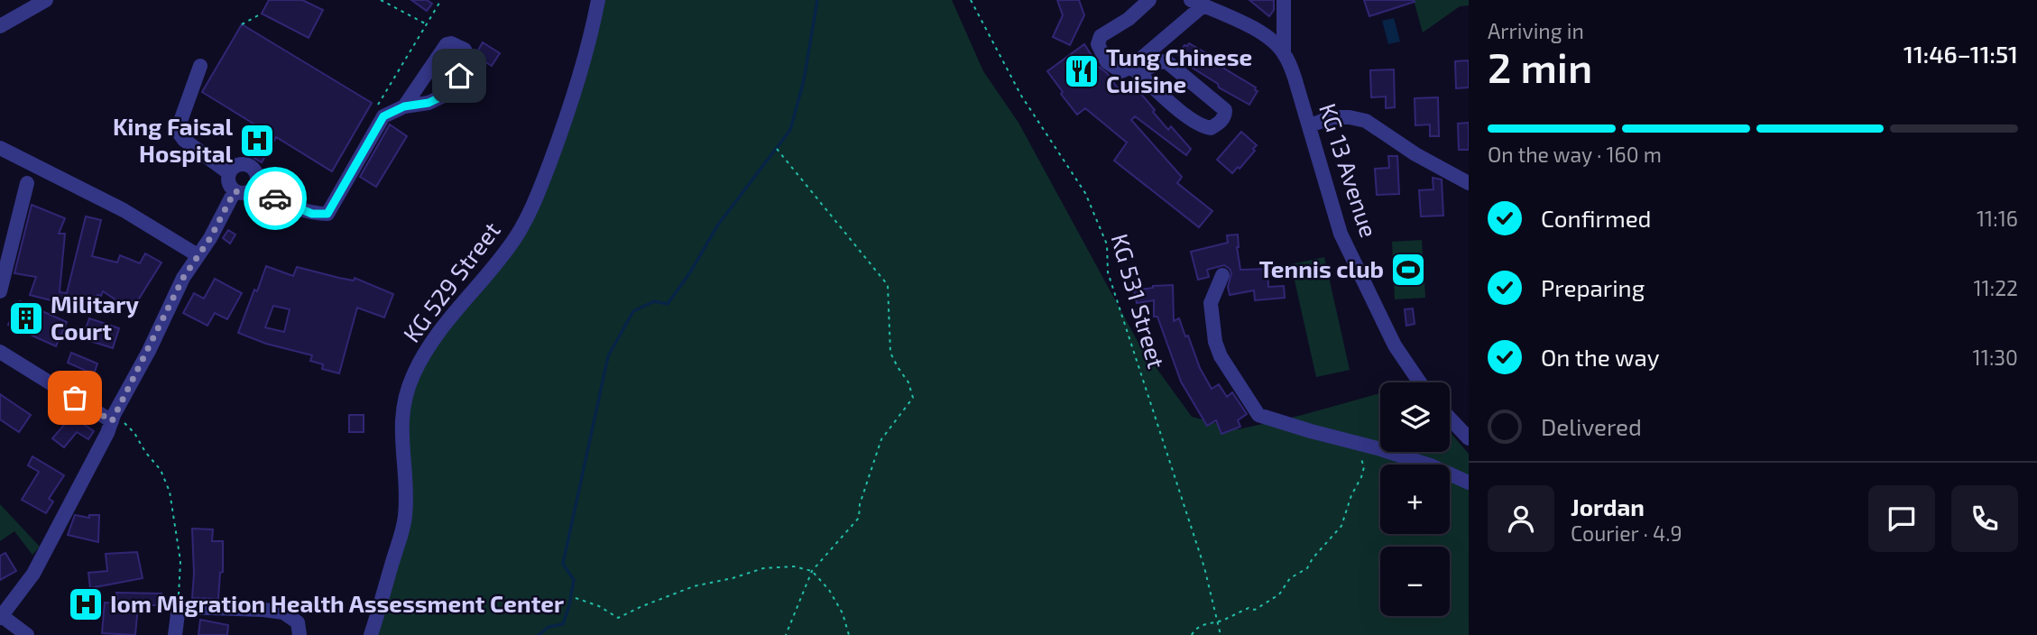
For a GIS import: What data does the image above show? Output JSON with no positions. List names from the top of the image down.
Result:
{
  "streets": {
    "street": ["KG 13 Avenue", "KG 529 Street"],
    "path": ["KG 531 Street"]
  },
  "places": {
    "restaurant": ["Tung Chinese Cuisine"],
    "hospital": ["King Faisal Hospital", "Iom Migration Health Assessment Center"],
    "sports": ["Tennis club"],
    "building": ["Military Court"]
  },
  "page": {
    "heading": ["2 min", "Arriving in", "11:46–11:51"],
    "panel": ["Jordan", "Courier · 4.9"],
    "bar": "On the way · 160 m",
    "list": [
      ["Confirmed", "11:16"],
      ["Preparing", "11:22"],
      ["On the way", "11:30"],
      "Delivered"
    ],
    "map_buttons": ["+", "−"]
  }
}
